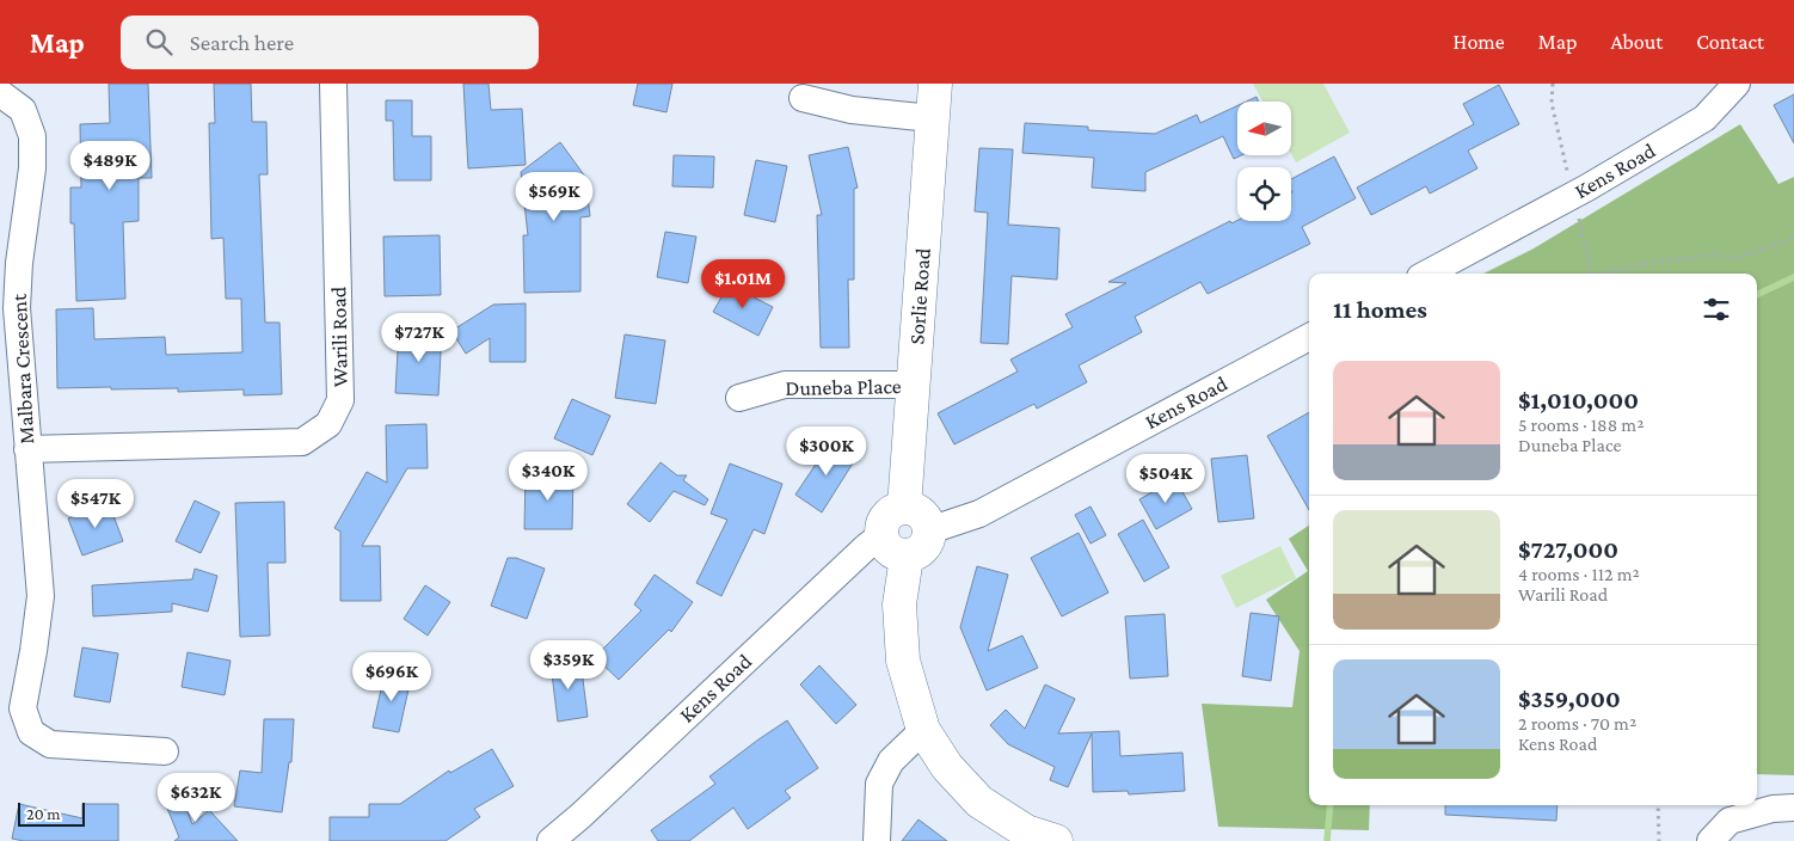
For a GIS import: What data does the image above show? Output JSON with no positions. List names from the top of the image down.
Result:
{
  "streets": {
    "street": [
      "Kens Road",
      "Sorlie Road",
      "Warili Road",
      "Malbara Crescent",
      "Duneba Place"
    ]
  },
  "crossings": [
    ["Kens Road", "Sorlie Road"],
    ["Sorlie Road", "Duneba Place"],
    ["Warili Road", "Malbara Crescent"]
  ],
  "scale_bar": "20 m",
  "north": "left",
  "page": {
    "header": "Map",
    "search": "Search here",
    "nav": [
      "Home",
      "Map",
      "About",
      "Contact"
    ],
    "price": [
      "$489K",
      "$569K",
      "$1.01M",
      "$727K",
      "$300K",
      "$340K",
      "$504K",
      "$547K",
      "$359K",
      "$696K",
      "$632K"
    ],
    "heading": "11 homes",
    "list": [
      {
        "name": "$1,010,000",
        "note": "5 rooms · 188 m² · Duneba Place"
      },
      {
        "name": "$727,000",
        "note": "4 rooms · 112 m² · Warili Road"
      },
      {
        "name": "$359,000",
        "note": "2 rooms · 70 m² · Kens Road"
      }
    ],
    "scale": "20 m"
  }
}
